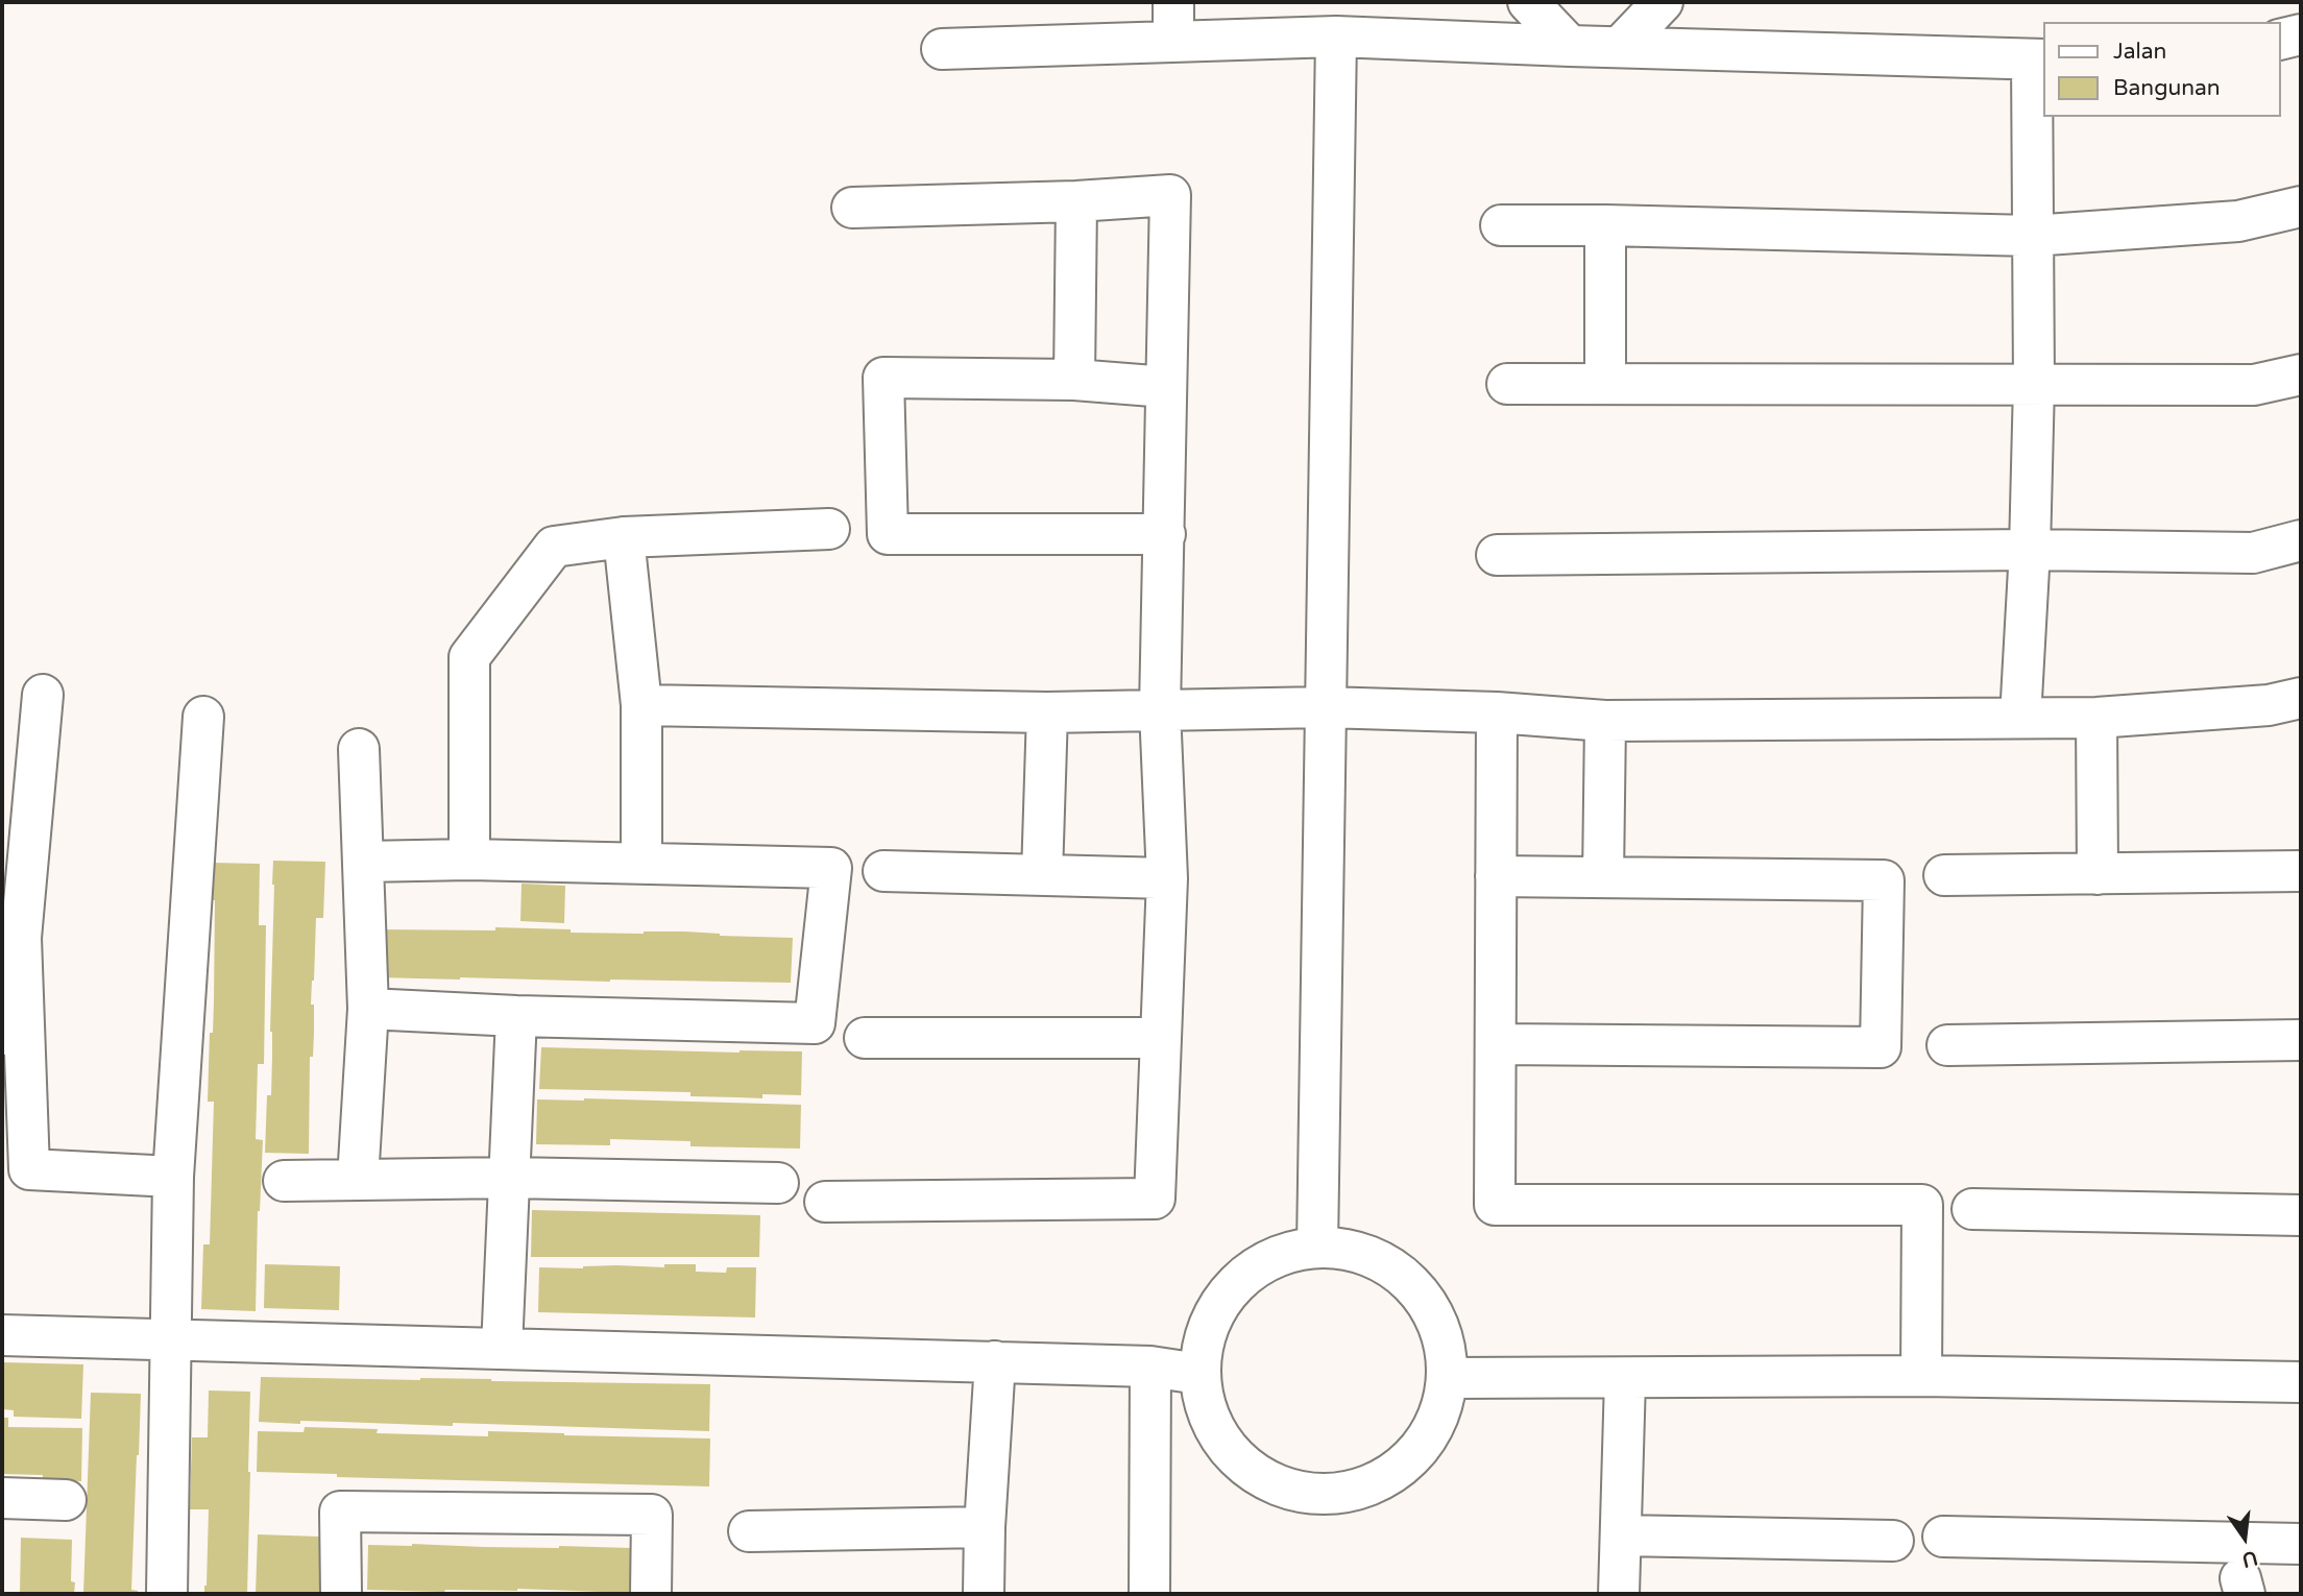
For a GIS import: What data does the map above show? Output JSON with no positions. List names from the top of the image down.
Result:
{
  "legend": ["Jalan", "Bangunan"],
  "north": "bottom"
}
